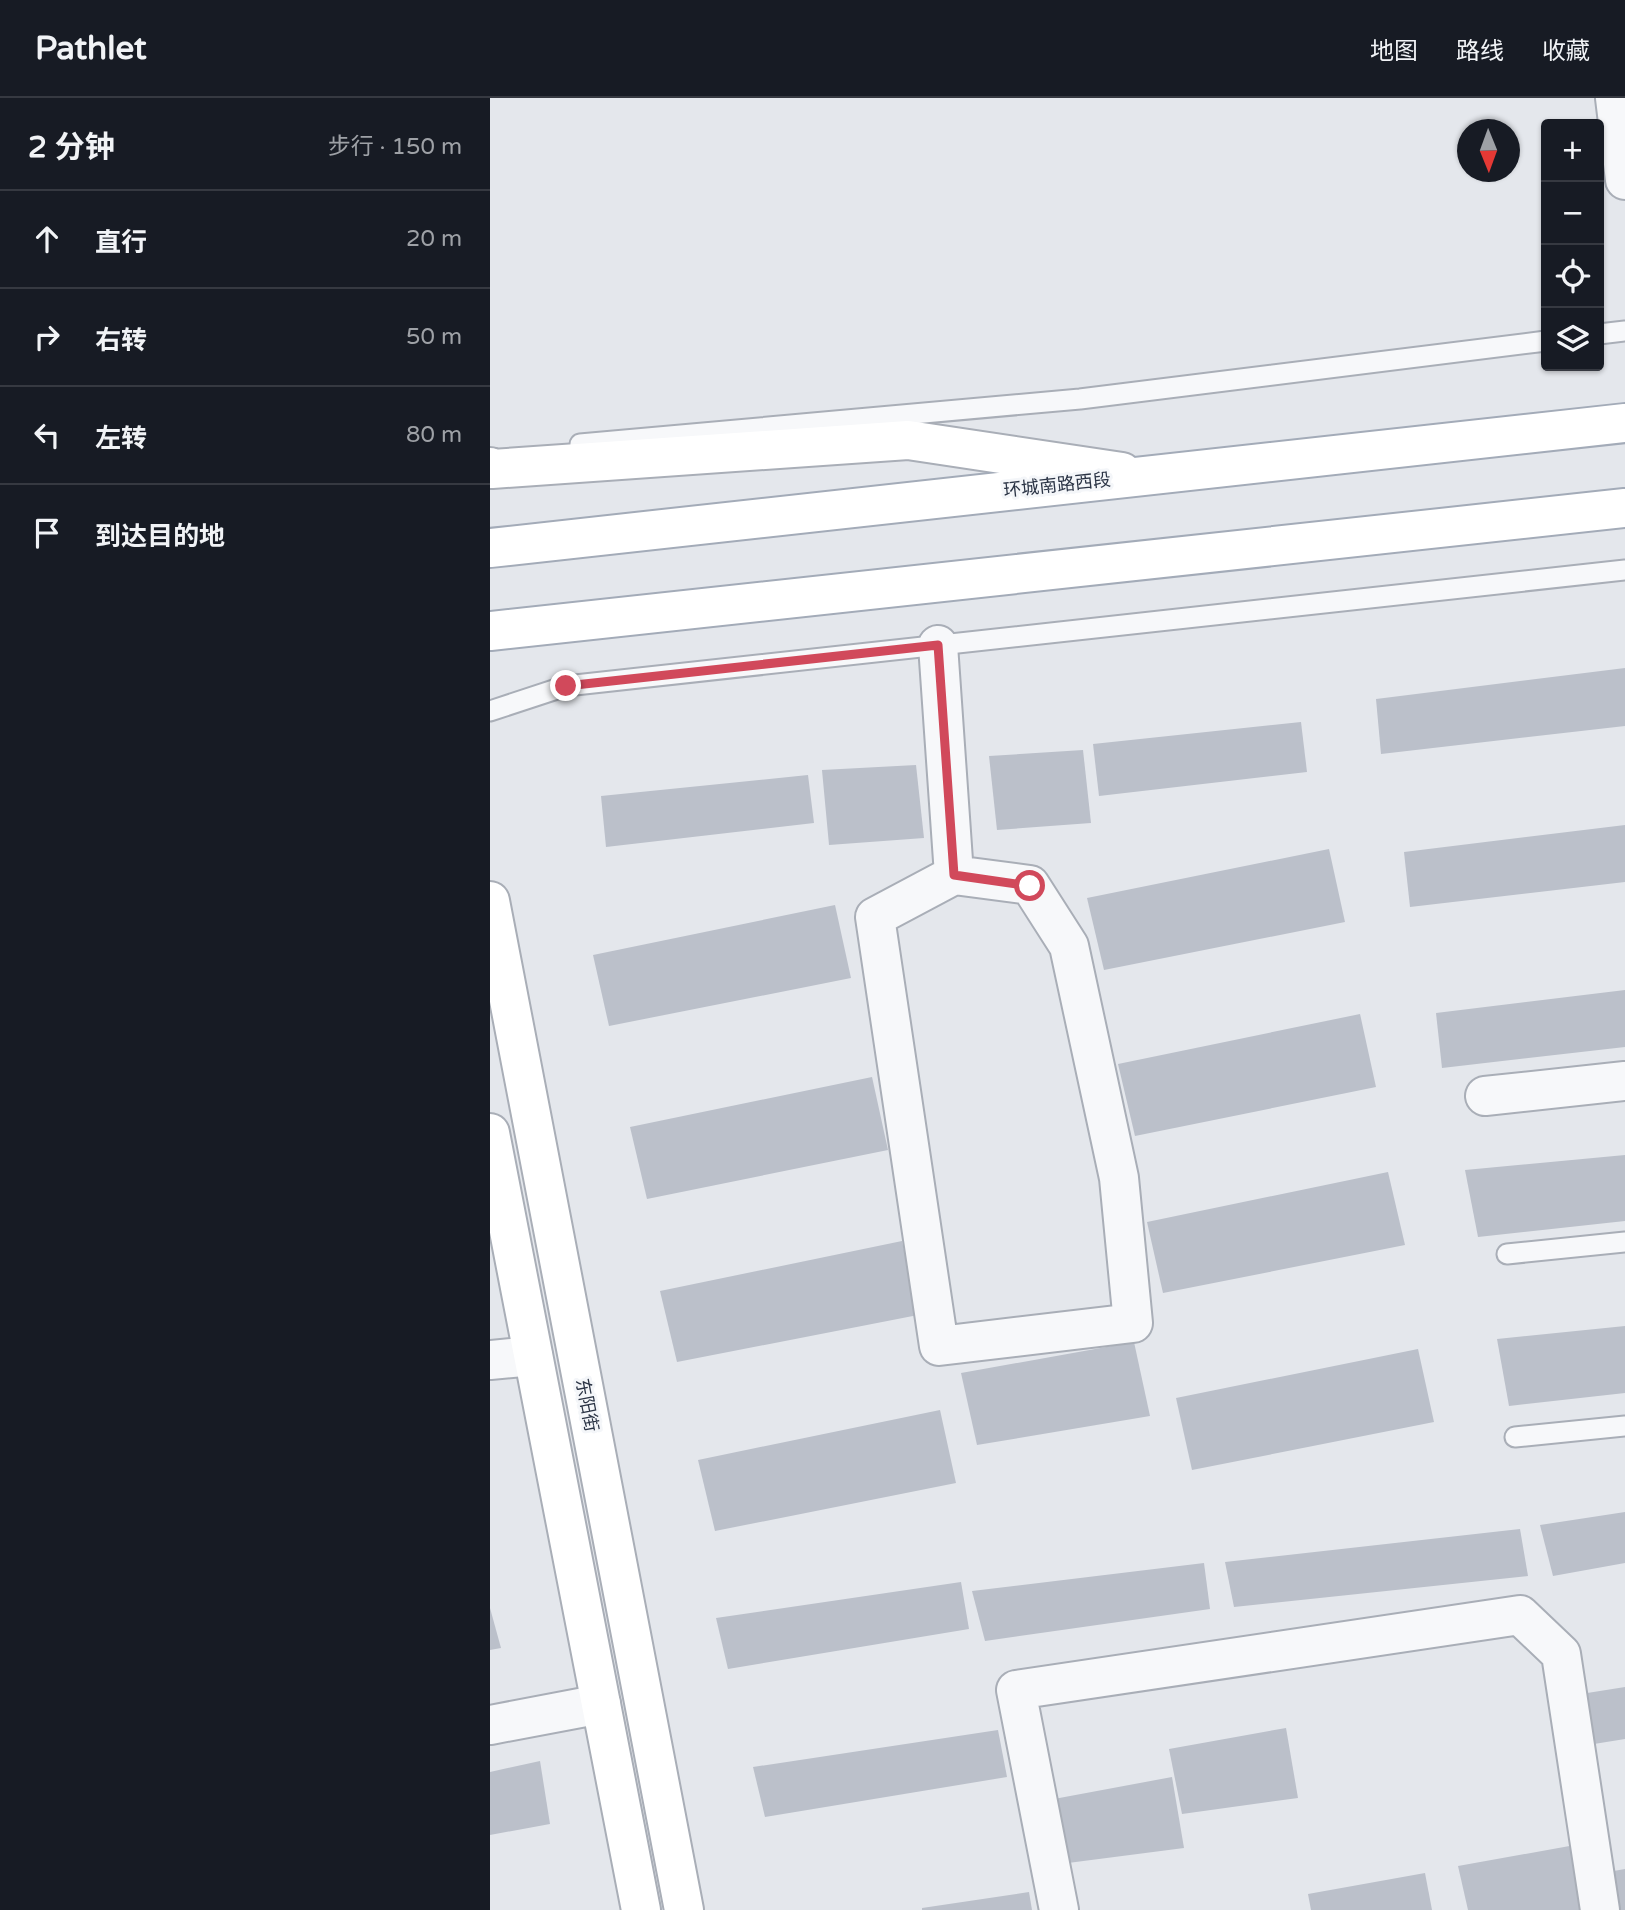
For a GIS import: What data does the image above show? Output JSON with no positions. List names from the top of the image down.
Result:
{
  "streets": {
    "main road": ["环城南路西段", "东阳街"]
  },
  "north": "bottom",
  "page": {
    "header": "Pathlet",
    "nav": ["地图", "路线", "收藏"],
    "heading": ["2 分钟", "步行 · 150 m"],
    "map_buttons": ["+", "−"],
    "list": [
      ["直行", "20 m"],
      ["右转", "50 m"],
      ["左转", "80 m"],
      "到达目的地"
    ]
  }
}
